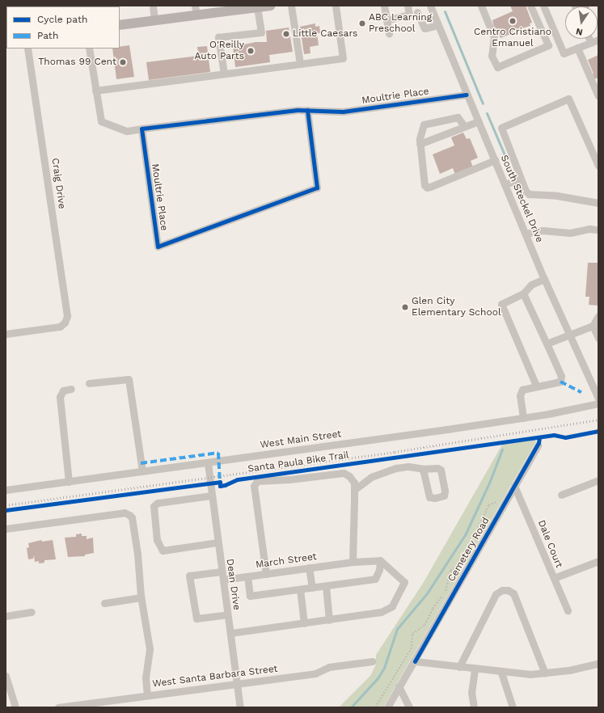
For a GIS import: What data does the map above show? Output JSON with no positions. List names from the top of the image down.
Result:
{
  "streets": {
    "street": [
      "Moultrie Place",
      "Craig Drive",
      "South Steckel Drive",
      "West Main Street",
      "Dale Court",
      "Cemetery Road",
      "March Street",
      "Dean Drive",
      "West Santa Barbara Street"
    ],
    "cycle path": ["Santa Paula Bike Trail"]
  },
  "crossings": [
    ["Moultrie Place", "South Steckel Drive"],
    ["West Main Street", "Dean Drive"],
    ["Dale Court", "Cemetery Road"],
    ["March Street", "Dean Drive"],
    ["Dean Drive", "West Santa Barbara Street"]
  ],
  "places": [
    "Centro Cristiano Emanuel",
    "ABC Learning Preschool",
    "Little Caesars",
    "O'Reilly Auto Parts",
    "Thomas 99 Cent",
    "Glen City Elementary School"
  ],
  "legend": ["Cycle path", "Path"],
  "north": "bottom"
}
